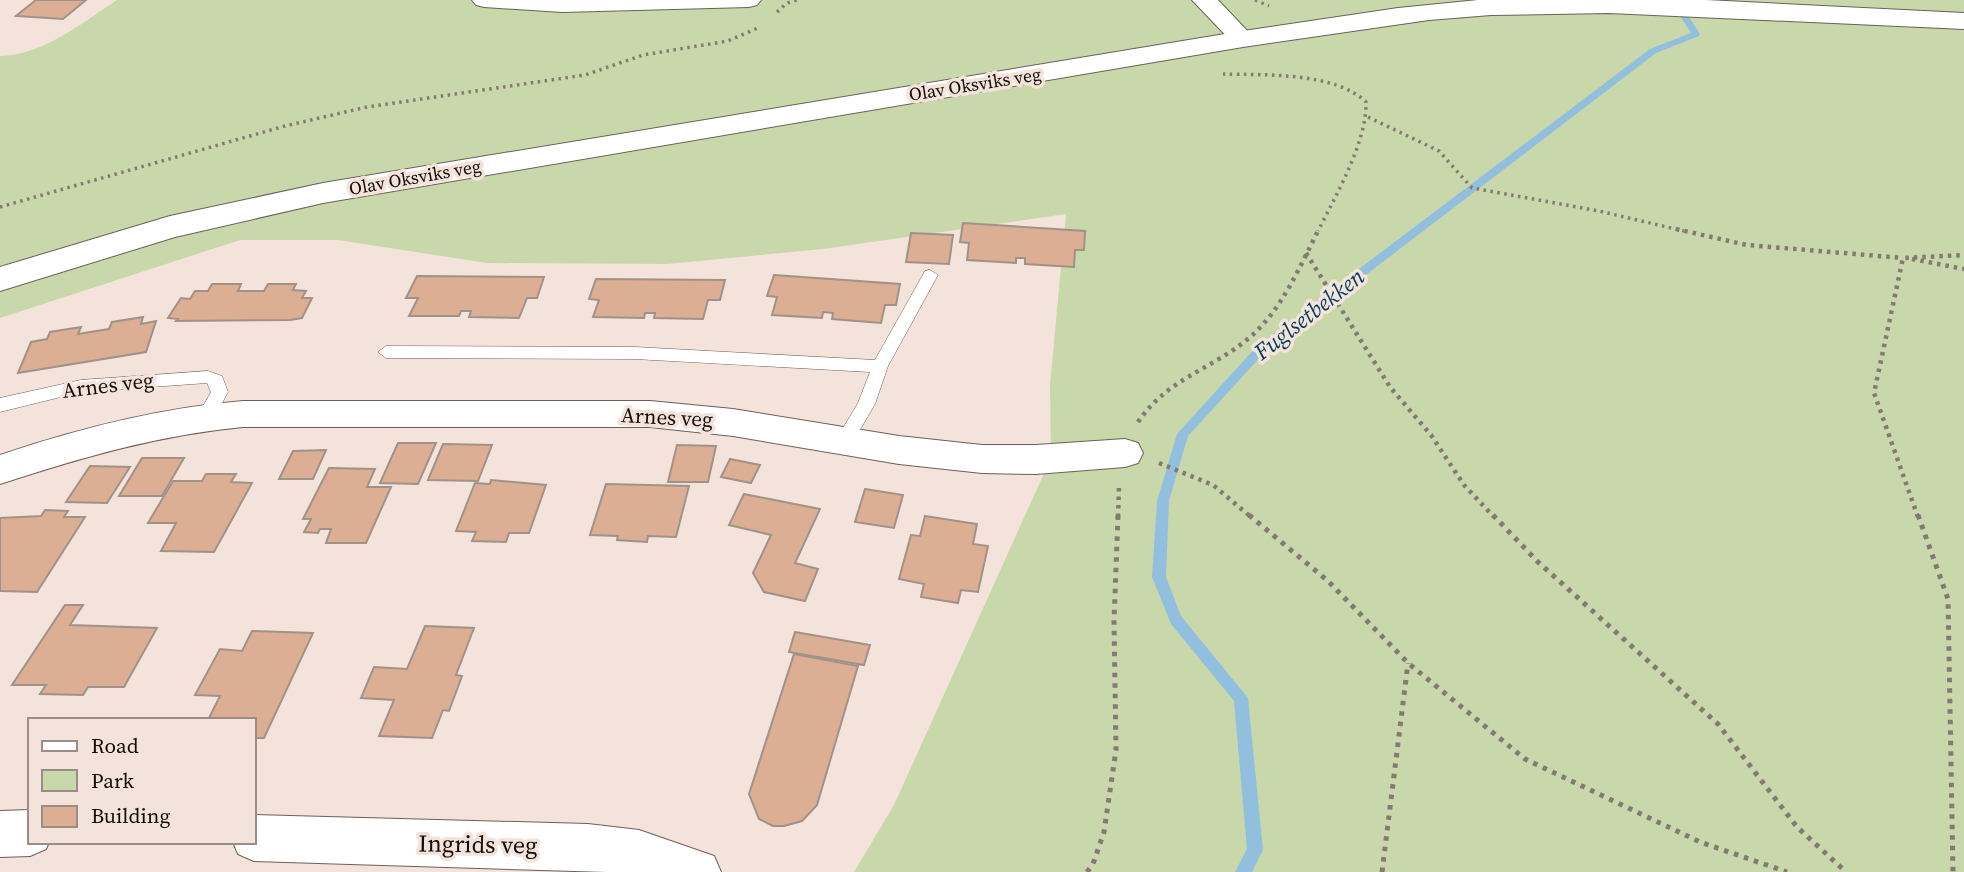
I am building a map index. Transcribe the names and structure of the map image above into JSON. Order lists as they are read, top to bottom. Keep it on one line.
{"streets":{"street":["Olav Oksviks veg","Arnes veg","Ingrids veg"]},"water":["Fuglsetbekken"],"legend":["Road","Park","Building"]}
